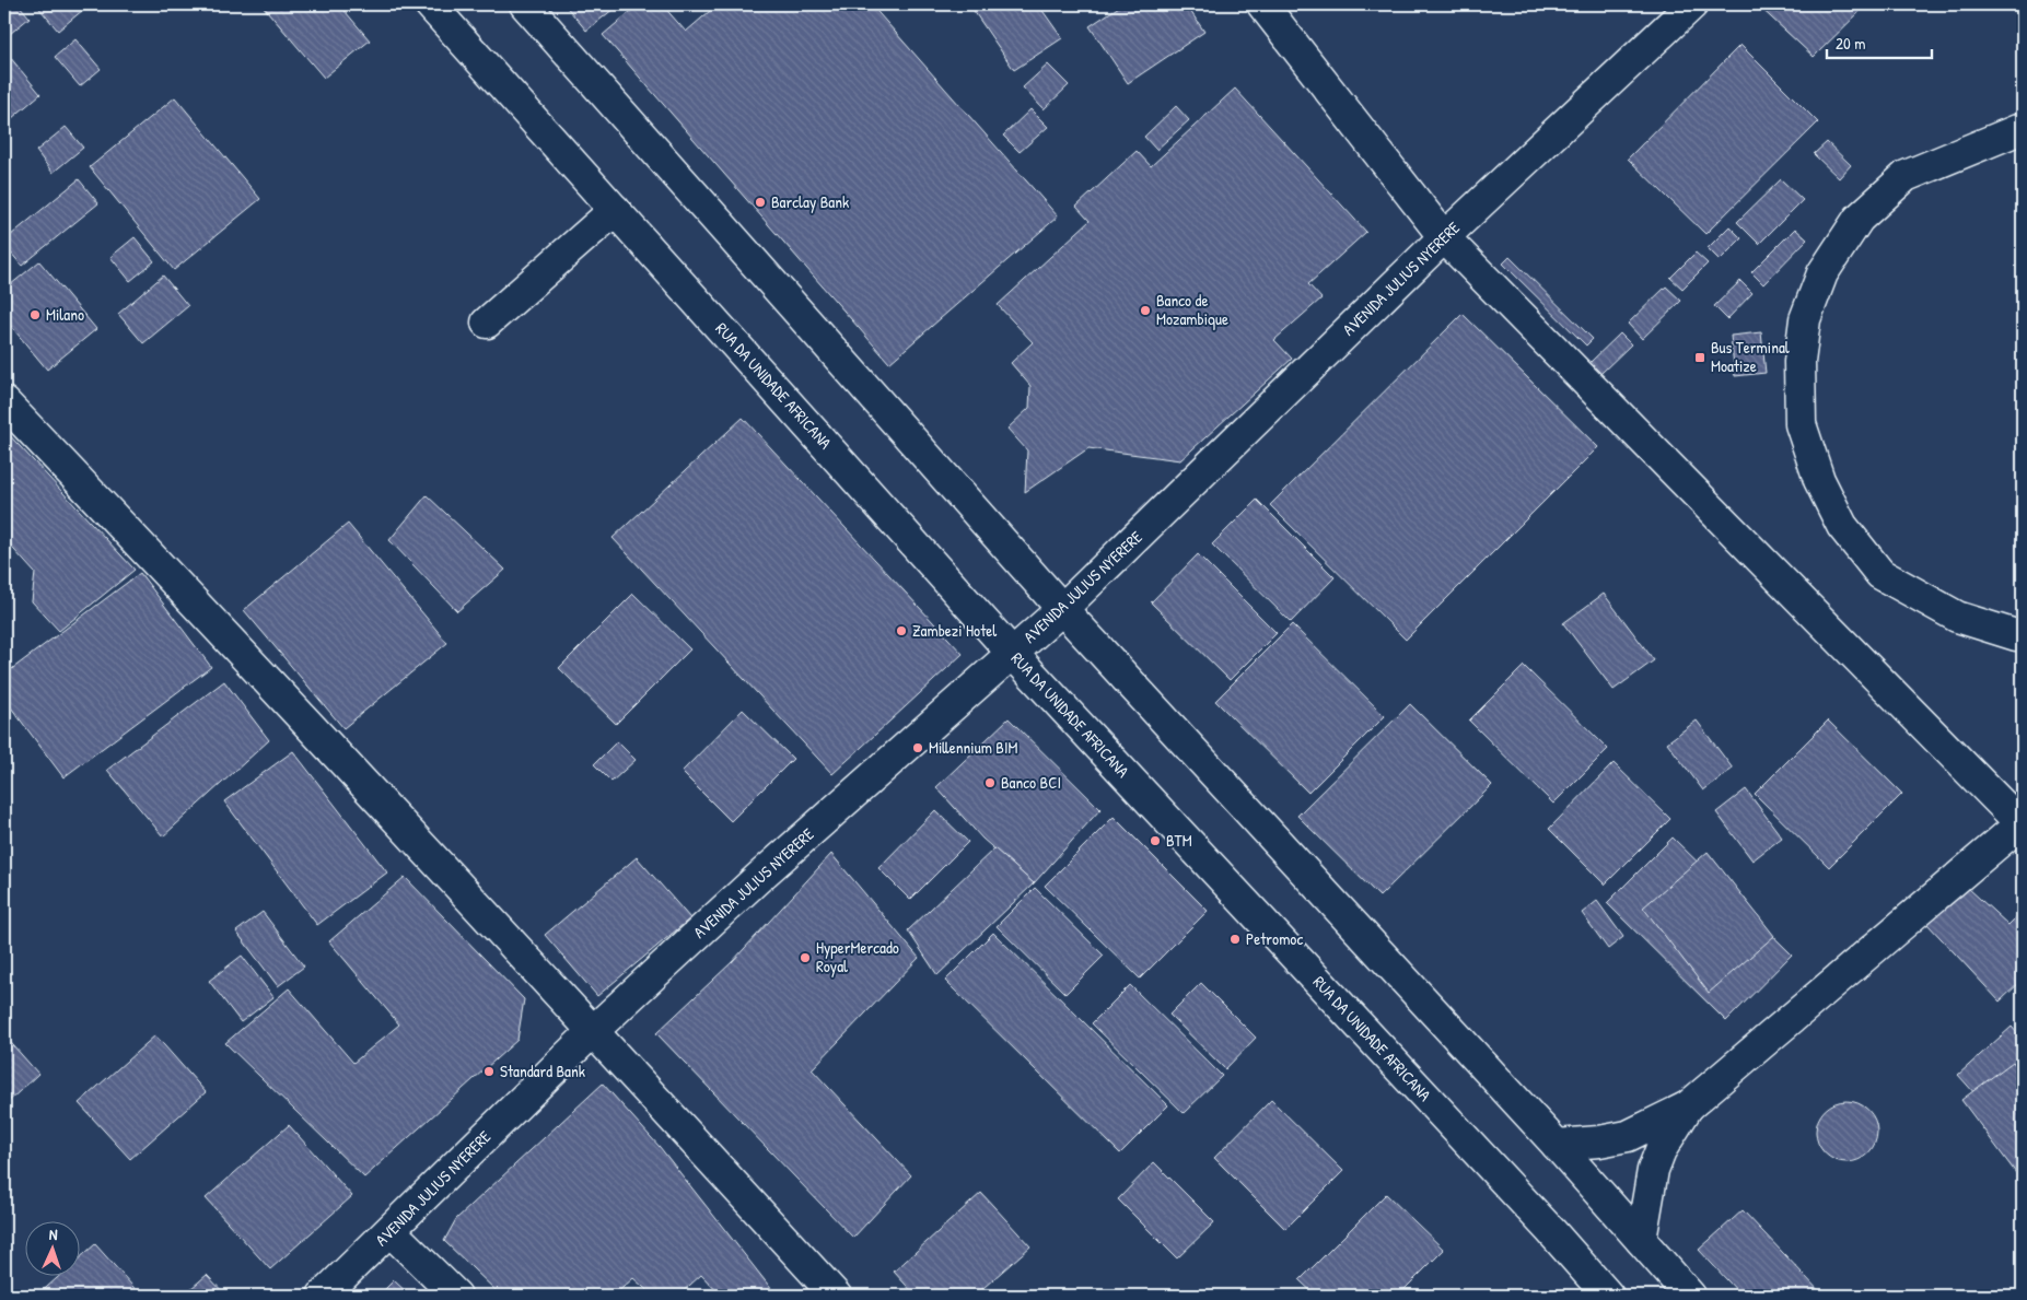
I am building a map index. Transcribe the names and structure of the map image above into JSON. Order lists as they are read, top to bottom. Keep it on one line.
{"streets":{"street":["AVENIDA JULIUS NYERERE","RUA DA UNIDADE AFRICANA"]},"crossings":[["AVENIDA JULIUS NYERERE","RUA DA UNIDADE AFRICANA"]],"places":{"other":["Barclay Bank","Banco de Mozambique","Milano","Zambezi Hotel","Millennium BIM","Banco BCI","BTM","Petromoc","HyperMercado Royal","Standard Bank"],"transit":["Bus Terminal Moatize"]},"scale_bar":"20 m","north":"top"}
